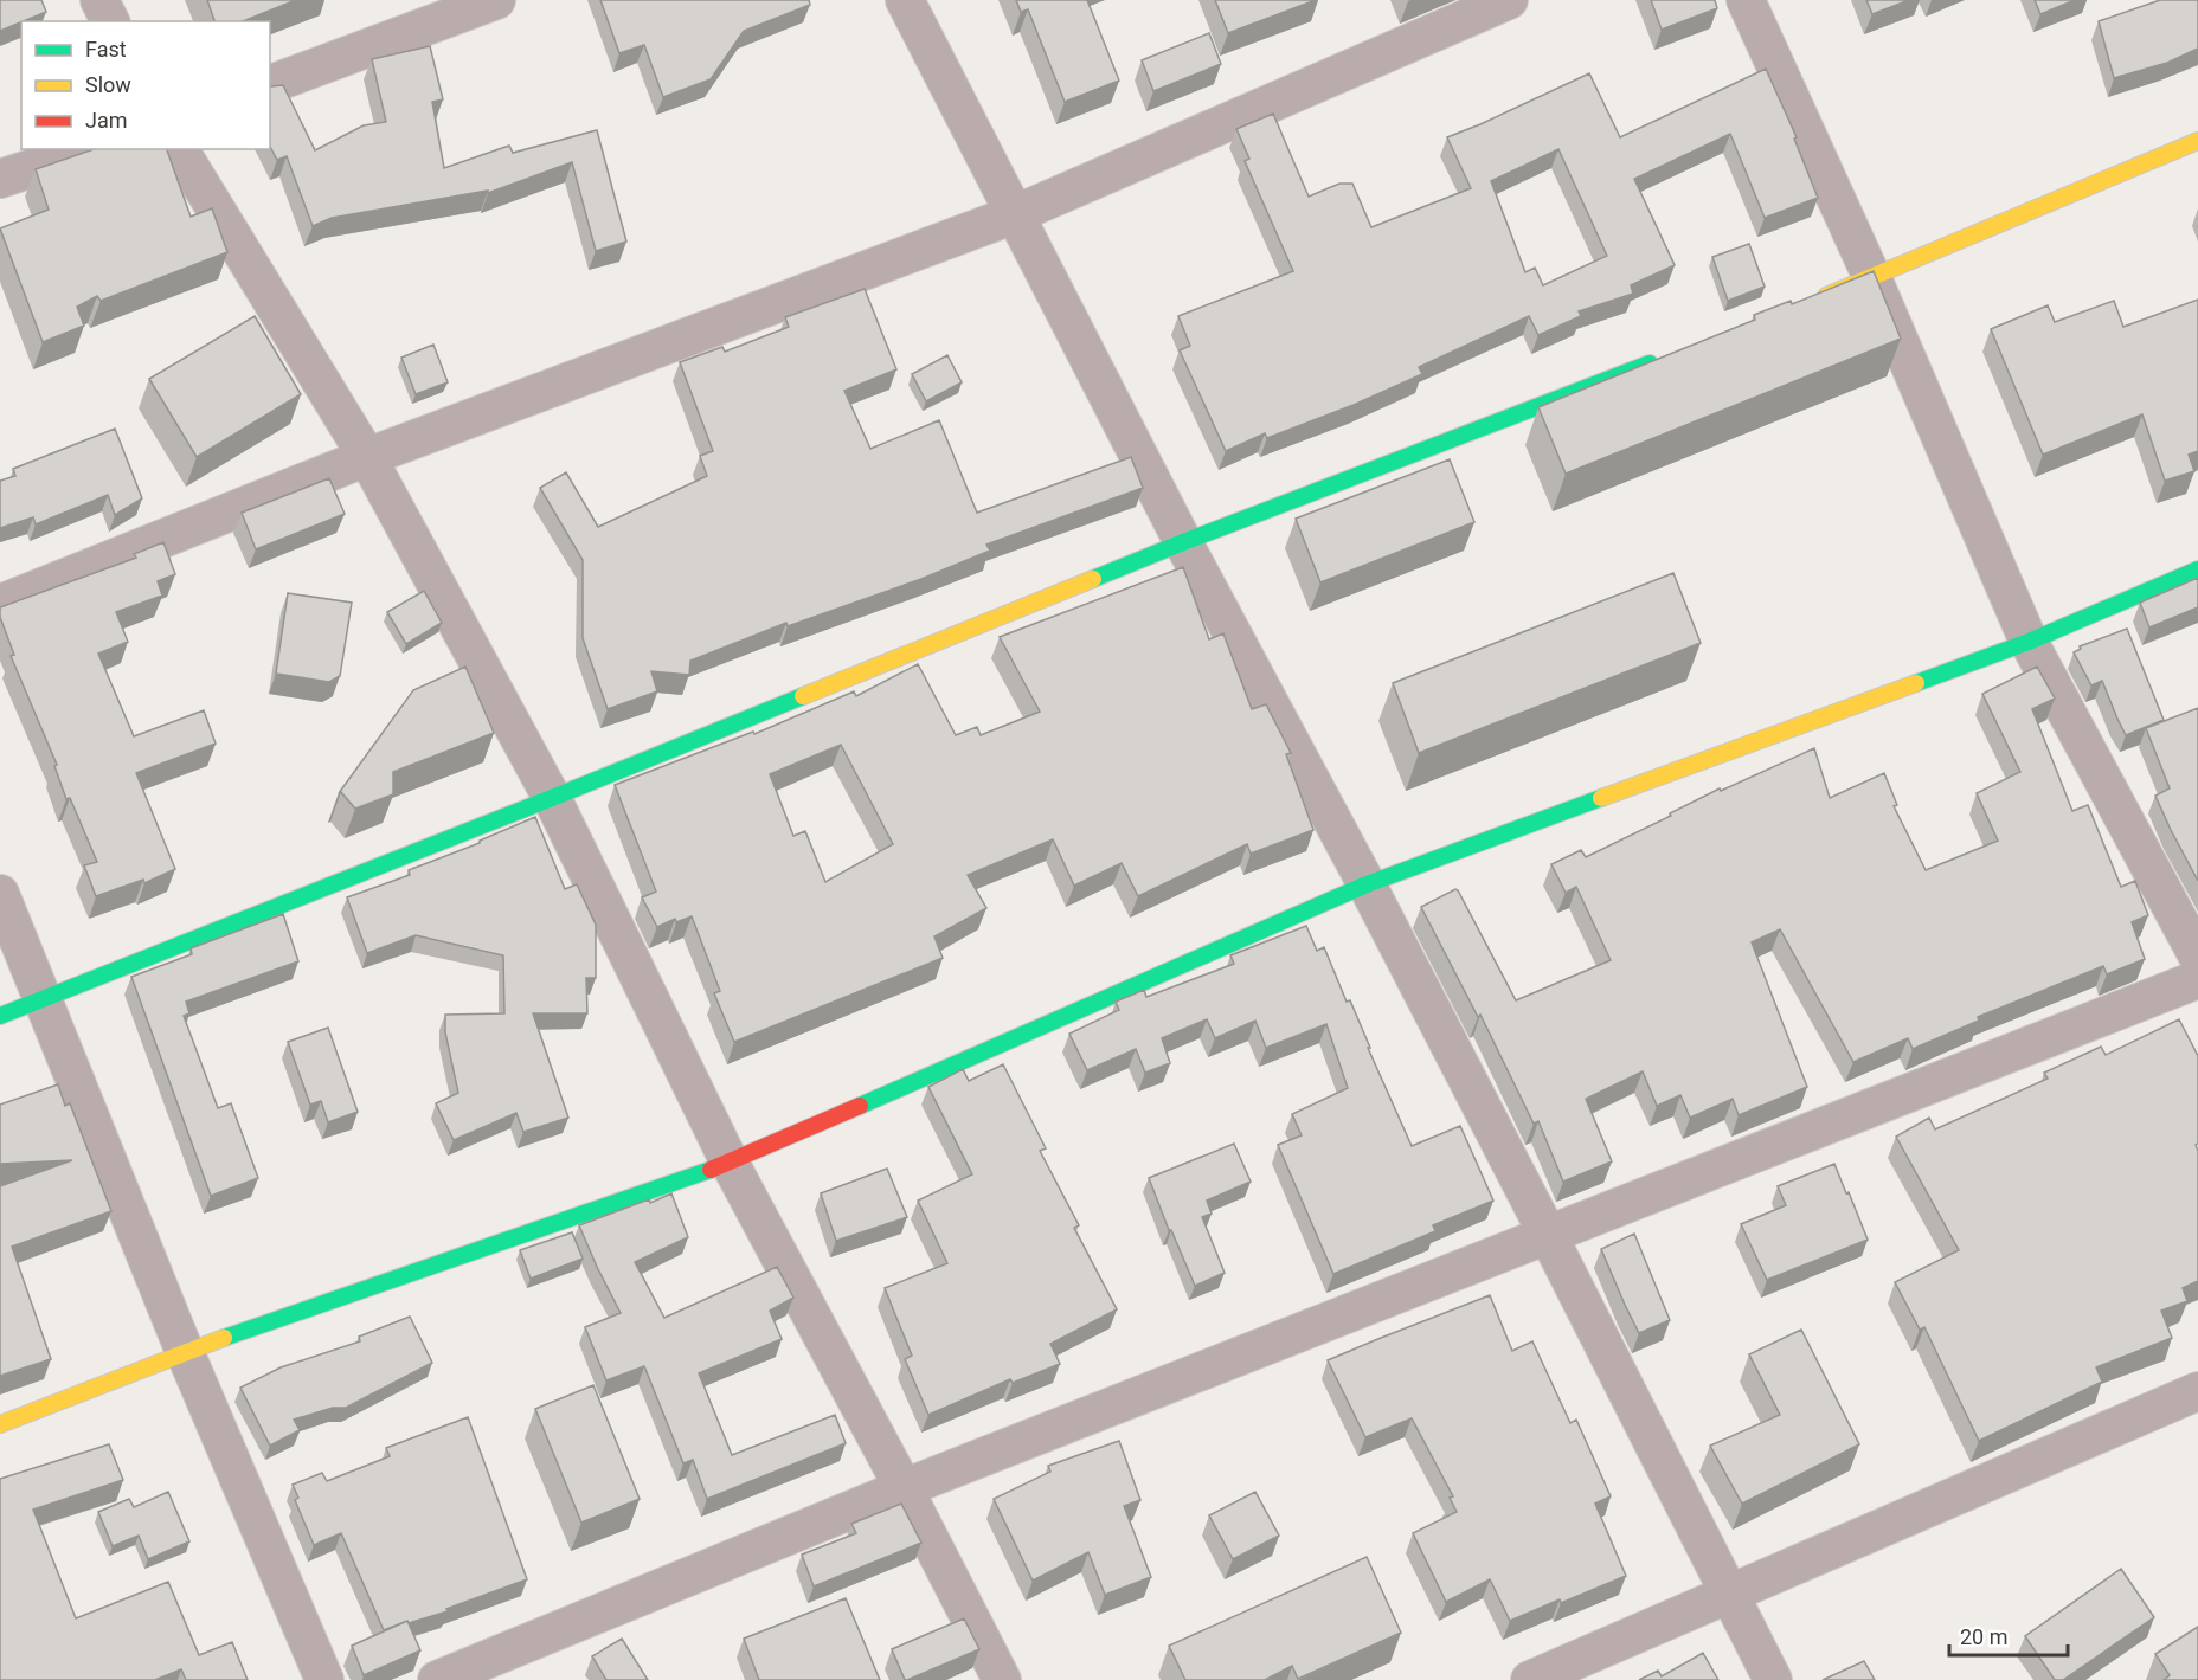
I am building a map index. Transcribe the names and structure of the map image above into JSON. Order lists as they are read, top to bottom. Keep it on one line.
{"legend":["Fast","Slow","Jam"],"scale_bar":"20 m"}
